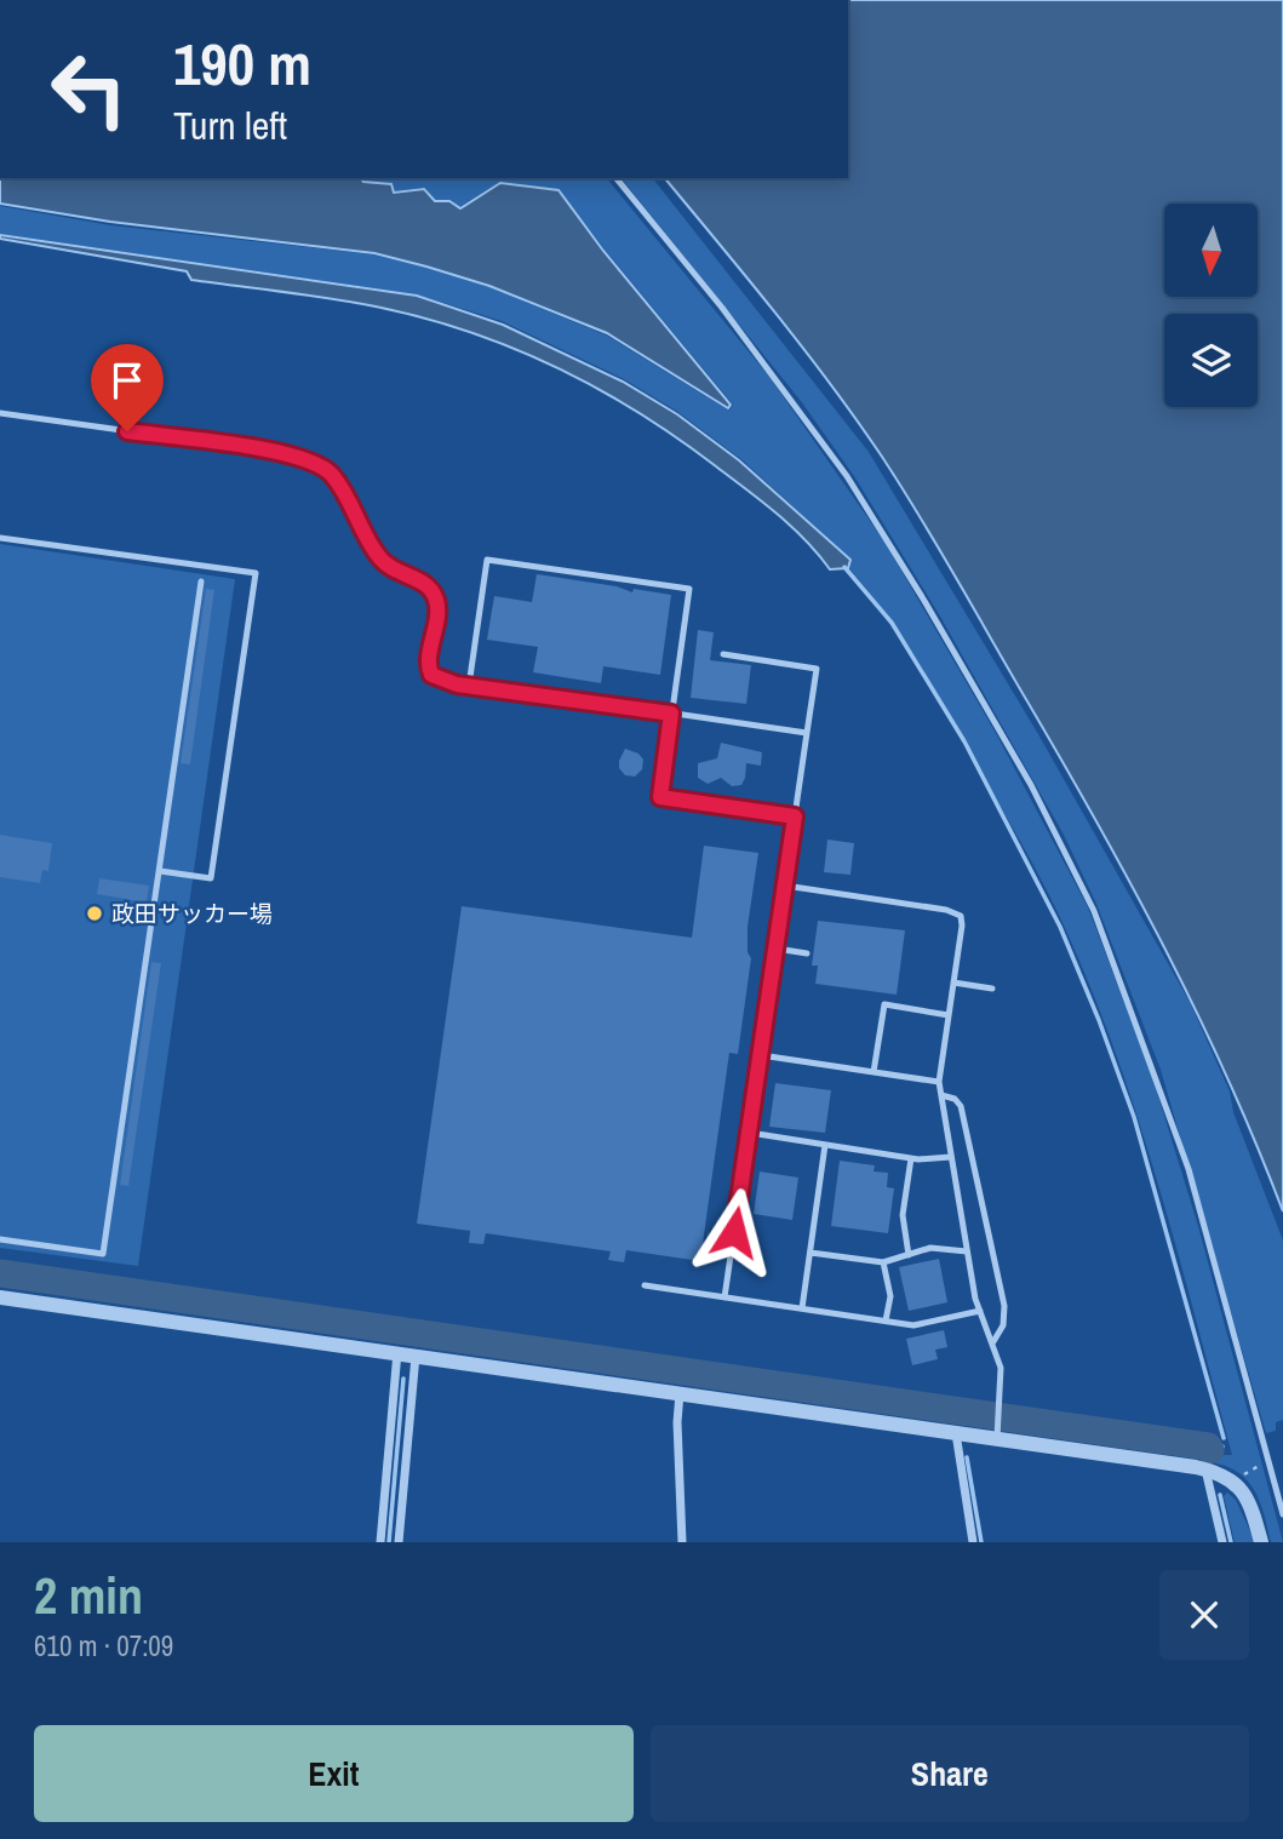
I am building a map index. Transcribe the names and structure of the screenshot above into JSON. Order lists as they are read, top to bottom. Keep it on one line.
{"places":["政田サッカー場"],"north":"bottom","page":{"turn":["190 m","Turn left"],"heading":["2 min","610 m · 07:09"],"buttons":["Exit","Share"]}}
